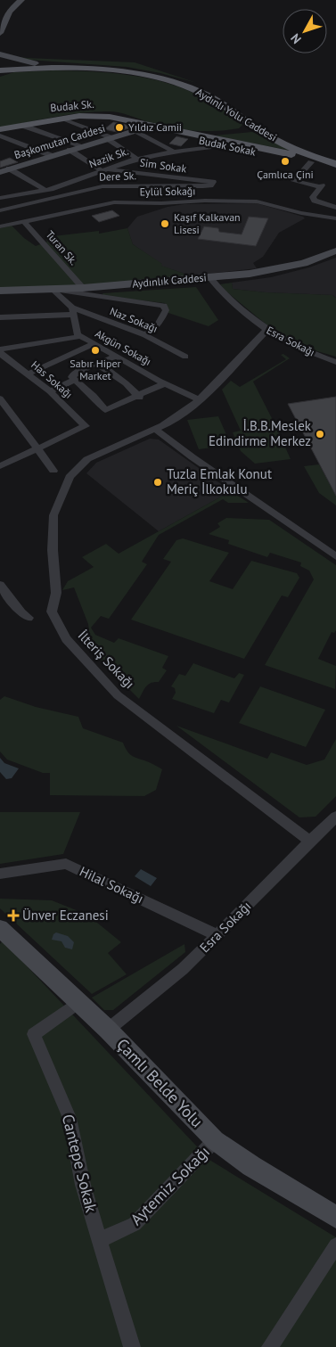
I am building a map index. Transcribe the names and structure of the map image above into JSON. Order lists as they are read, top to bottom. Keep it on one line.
{"streets":{"main road":["Budak Sk.","Aydınlı Yolu Caddesi","Budak Sokak"],"street":["Başkomutan Caddesi","Nazik Sk.","Sim Sokak","Dere Sk.","Eylül Sokağı","Turan Sk.","Aydınlık Caddesi","Naz Sokağı","Esra Sokağı","Akgün Sokağı","Has Sokağı","İlteriş Sokağı","Hilal Sokağı","Çamlı Belde Yolu","Cantepe Sokak","Aytemiz Sokağı"]},"crossings":[["Budak Sk.","Budak Sokak"],["Aydınlı Yolu Caddesi","Budak Sokak"],["Başkomutan Caddesi","Budak Sokak"],["Budak Sokak","Nazik Sk."],["Nazik Sk.","Sim Sokak"],["Sim Sokak","Dere Sk."],["Eylül Sokağı","Turan Sk."],["Turan Sk.","Aydınlık Caddesi"],["Aydınlık Caddesi","Esra Sokağı"],["Aydınlık Caddesi","Akgün Sokağı"],["Naz Sokağı","Akgün Sokağı"],["Esra Sokağı","İlteriş Sokağı"],["Esra Sokağı","Hilal Sokağı"],["Esra Sokağı","Çamlı Belde Yolu"],["Akgün Sokağı","İlteriş Sokağı"],["Çamlı Belde Yolu","Cantepe Sokak"],["Çamlı Belde Yolu","Aytemiz Sokağı"],["Cantepe Sokak","Aytemiz Sokağı"]],"places":{"other":["Yıldız Camii","Çamlıca Çini","Kaşıf Kalkavan Lisesi","Sabır Hiper Market","İ.B.B.Meslek Edindirme Merkez","Tuzla Emlak Konut Meriç İlkokulu"],"health":["Ünver Eczanesi"]},"north":"bottom left"}
